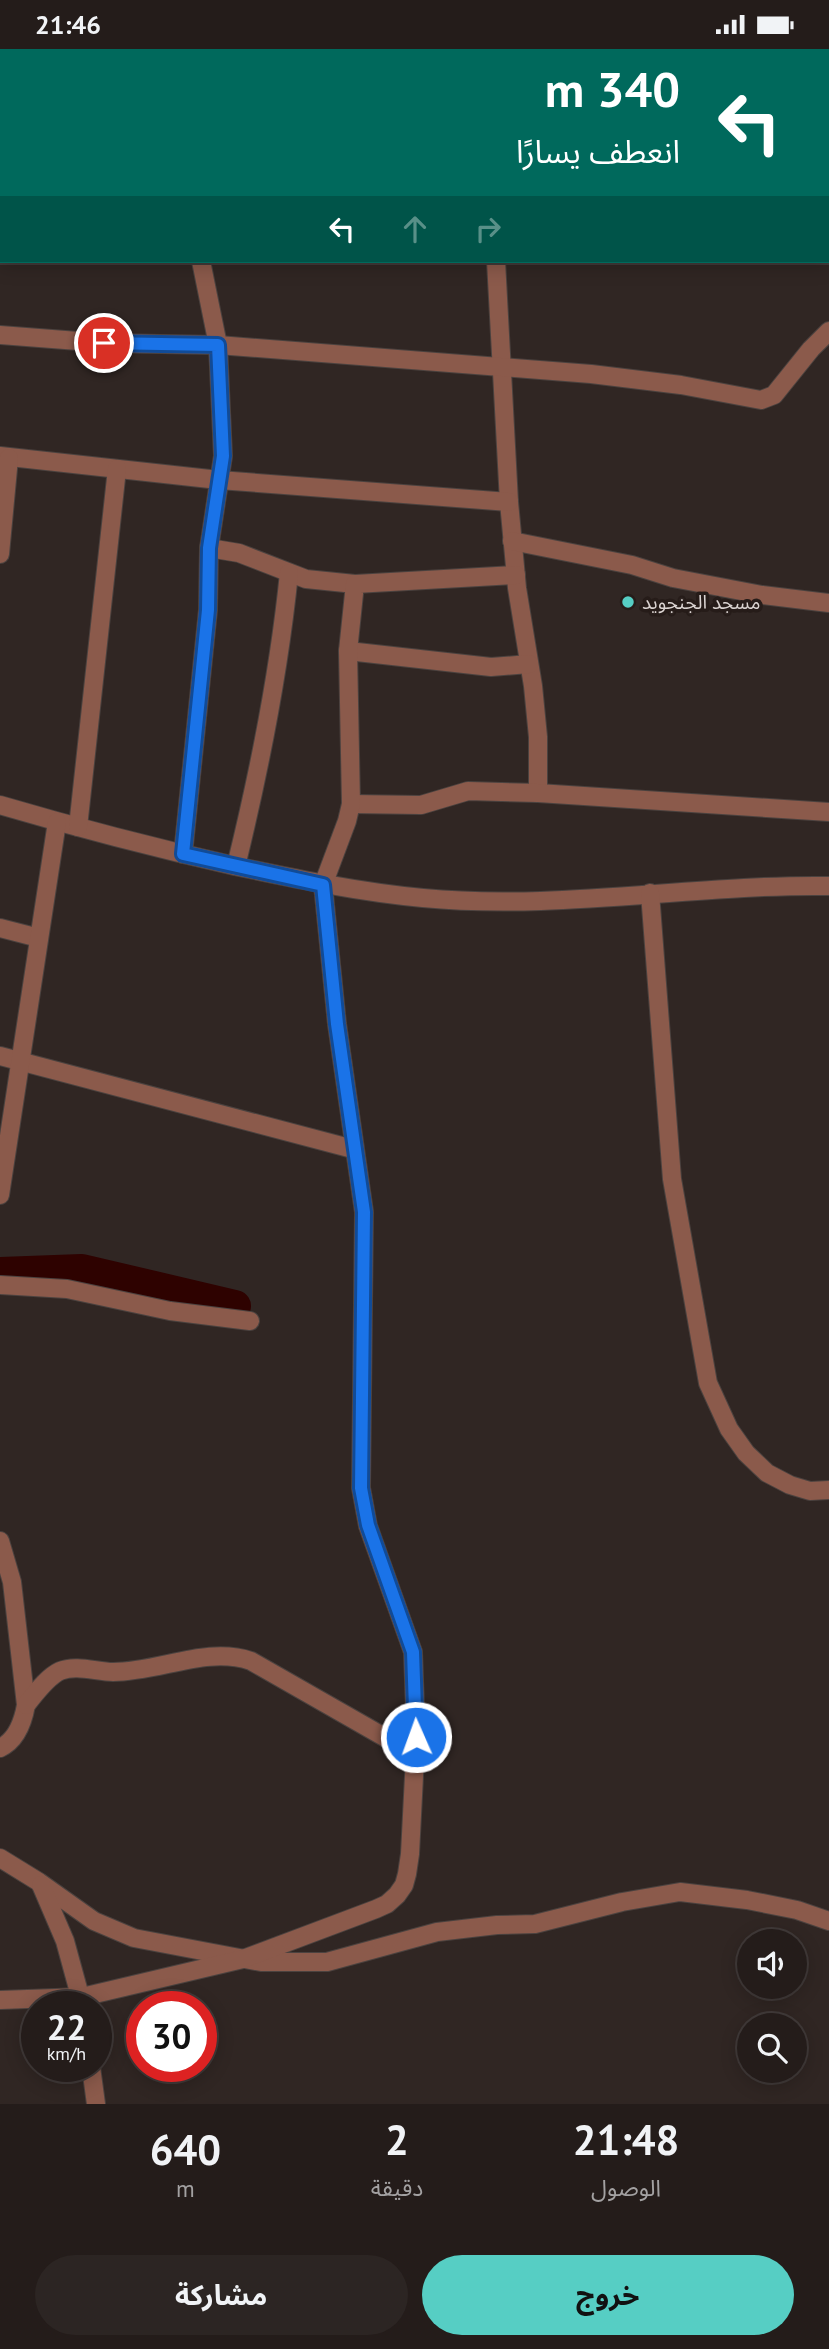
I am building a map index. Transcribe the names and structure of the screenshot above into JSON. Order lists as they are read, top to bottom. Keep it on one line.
{"places":["مسجد الجنجويد"],"page":{"status":"21:46","turn":["340 m","انعطف يسارًا"],"speed":"22 km/h","limit":"30","eta":["21:48","الوصول","2","دقيقة","640","m"],"buttons":["خروج","مشاركة"]}}
